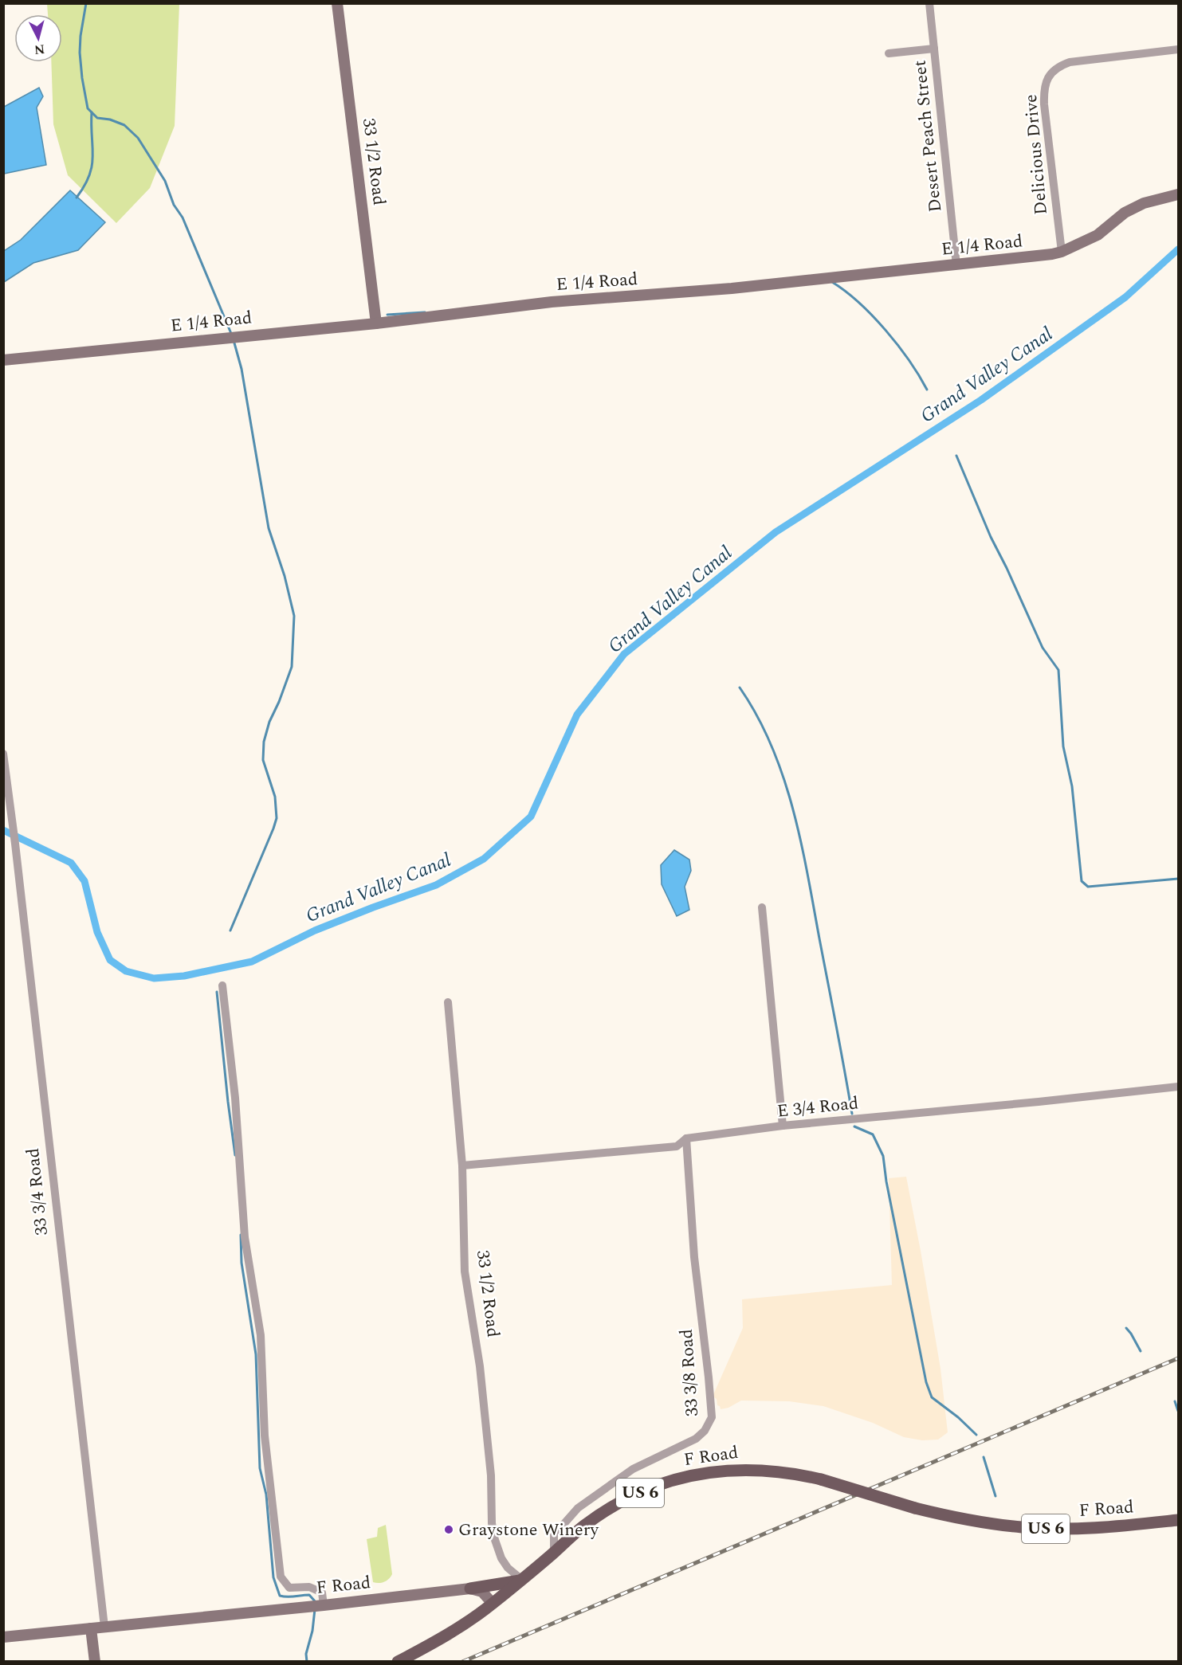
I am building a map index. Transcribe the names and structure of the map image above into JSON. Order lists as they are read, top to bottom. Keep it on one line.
{"streets":{"main road":["F Road","US 6"],"street":["Desert Peach Street","Delicious Drive","33 1/2 Road","E 1/4 Road","E 3/4 Road","33 3/4 Road","33 3/8 Road"]},"crossings":[["Desert Peach Street","E 1/4 Road"],["Delicious Drive","E 1/4 Road"],["33 1/2 Road","E 1/4 Road"],["33 1/2 Road","E 3/4 Road"],["33 1/2 Road","F Road"],["E 3/4 Road","33 3/8 Road"],["33 3/4 Road","F Road"],["33 3/8 Road","F Road"],["F Road","US 6"]],"water":["Grand Valley Canal"],"places":["Graystone Winery"],"north":"bottom"}
